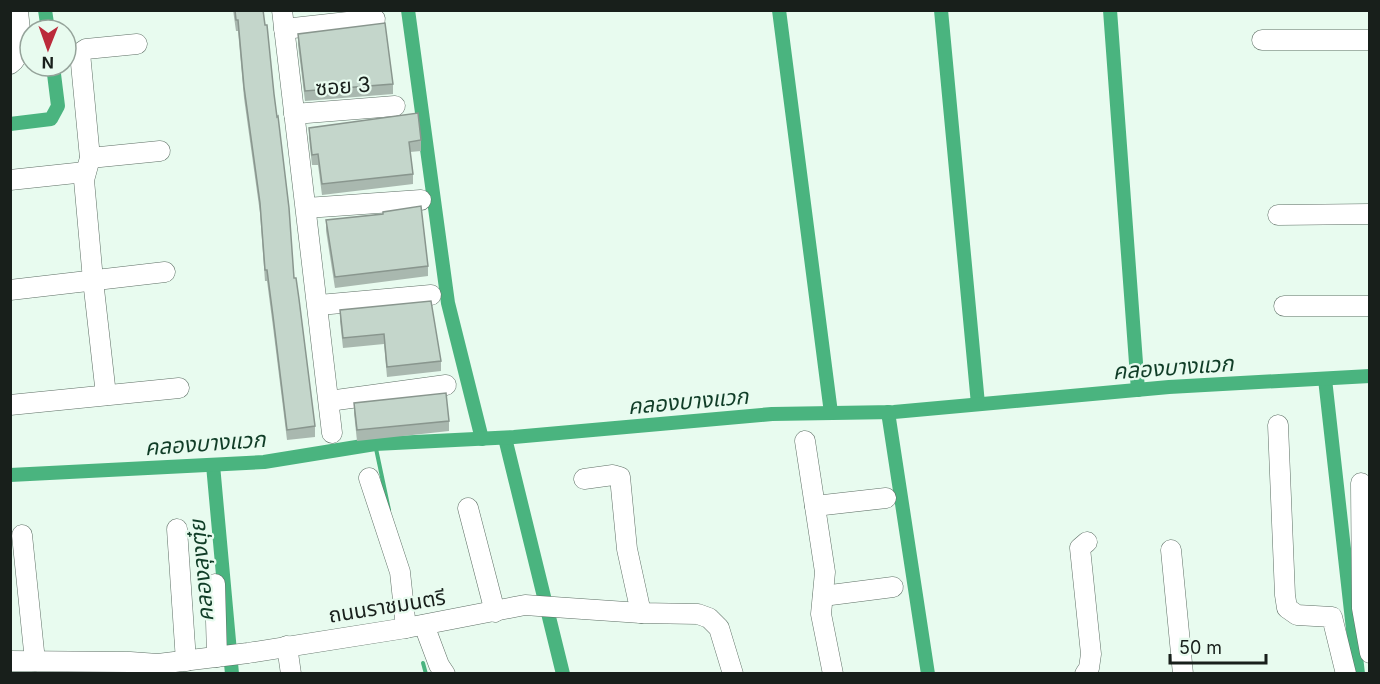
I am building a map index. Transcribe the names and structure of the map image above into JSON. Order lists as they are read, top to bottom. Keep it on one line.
{"streets":{"street":["ซอย 3","ถนนราชมนตรี"]},"water":["คลองบางแวก","คลองลุงตุ๋ย"],"scale_bar":"50 m","north":"bottom"}
